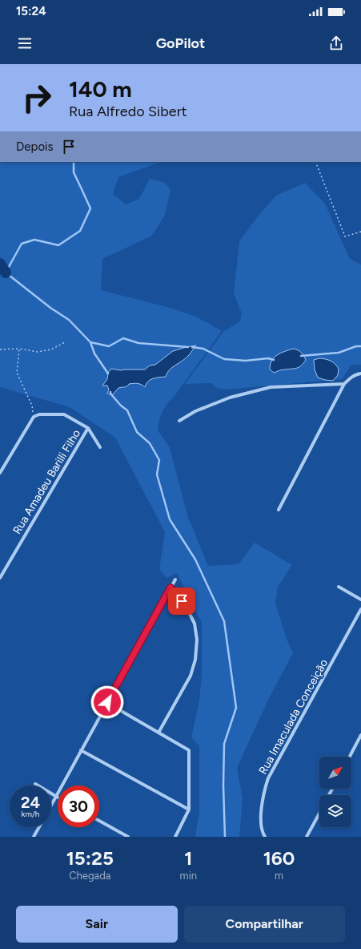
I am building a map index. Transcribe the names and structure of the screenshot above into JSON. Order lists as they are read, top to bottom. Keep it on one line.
{"streets":{"street":["Rua Amadeu Barilli Filho","Rua Imaculada Conceição"]},"north":"top right","page":{"status":"15:24","header":"GoPilot","turn":["140 m","Rua Alfredo Sibert"],"then":"Depois","speed":"24 km/h","limit":"30","eta":["15:25","Chegada","1","min","160","m"],"buttons":["Sair","Compartilhar"]}}
